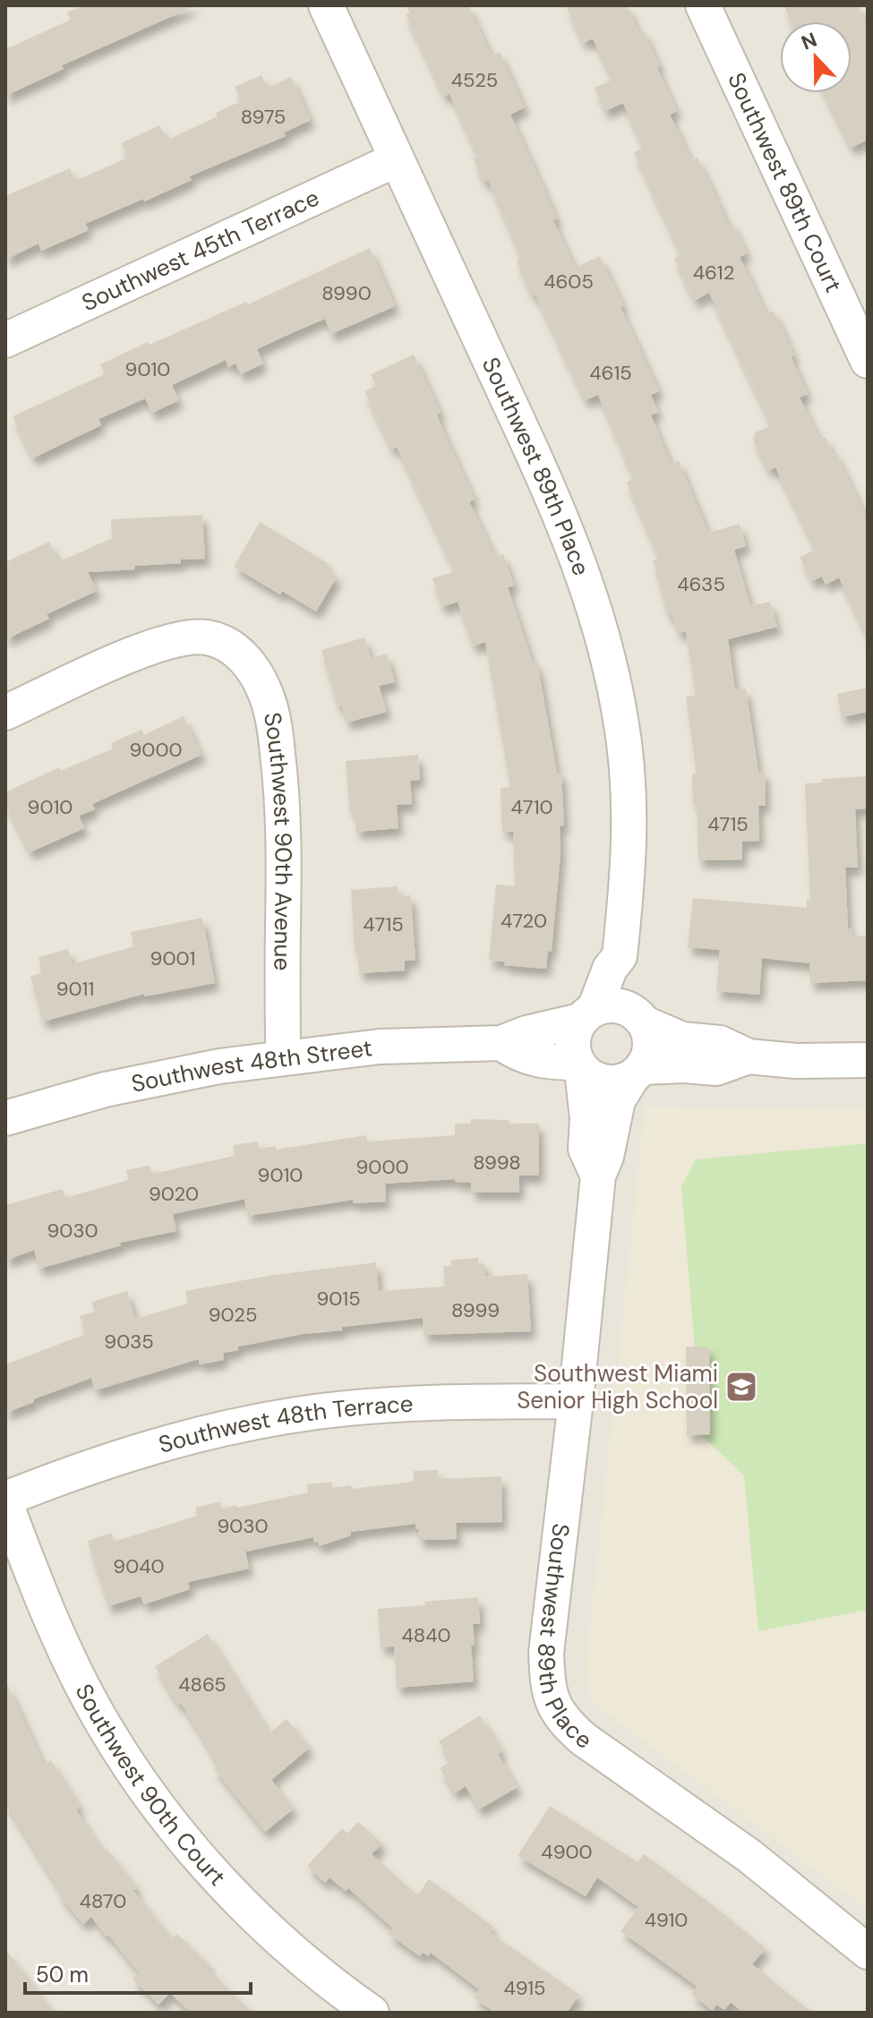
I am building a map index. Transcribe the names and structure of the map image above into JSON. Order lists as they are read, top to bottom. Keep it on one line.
{"streets":{"street":["Southwest 89th Court","Southwest 45th Terrace","Southwest 89th Place","Southwest 90th Avenue","Southwest 48th Street","Southwest 48th Terrace","Southwest 90th Court"]},"crossings":[["Southwest 45th Terrace","Southwest 89th Place"],["Southwest 89th Place","Southwest 48th Street"],["Southwest 89th Place","Southwest 48th Terrace"],["Southwest 90th Avenue","Southwest 48th Street"],["Southwest 48th Terrace","Southwest 90th Court"]],"places":{"school or university":["Southwest Miami Senior High School"]},"house_numbers":["4525","8975","4612","4605","8990","9010","4615","4635","9000","9010","4710","4715","4720","4715","9001","9011","8998","9000","9010","9020","9030","9015","8999","9025","9035","9030","9040","4840","4865","4900","4870","4910","4915"],"scale_bar":"50 m","north":"top"}
